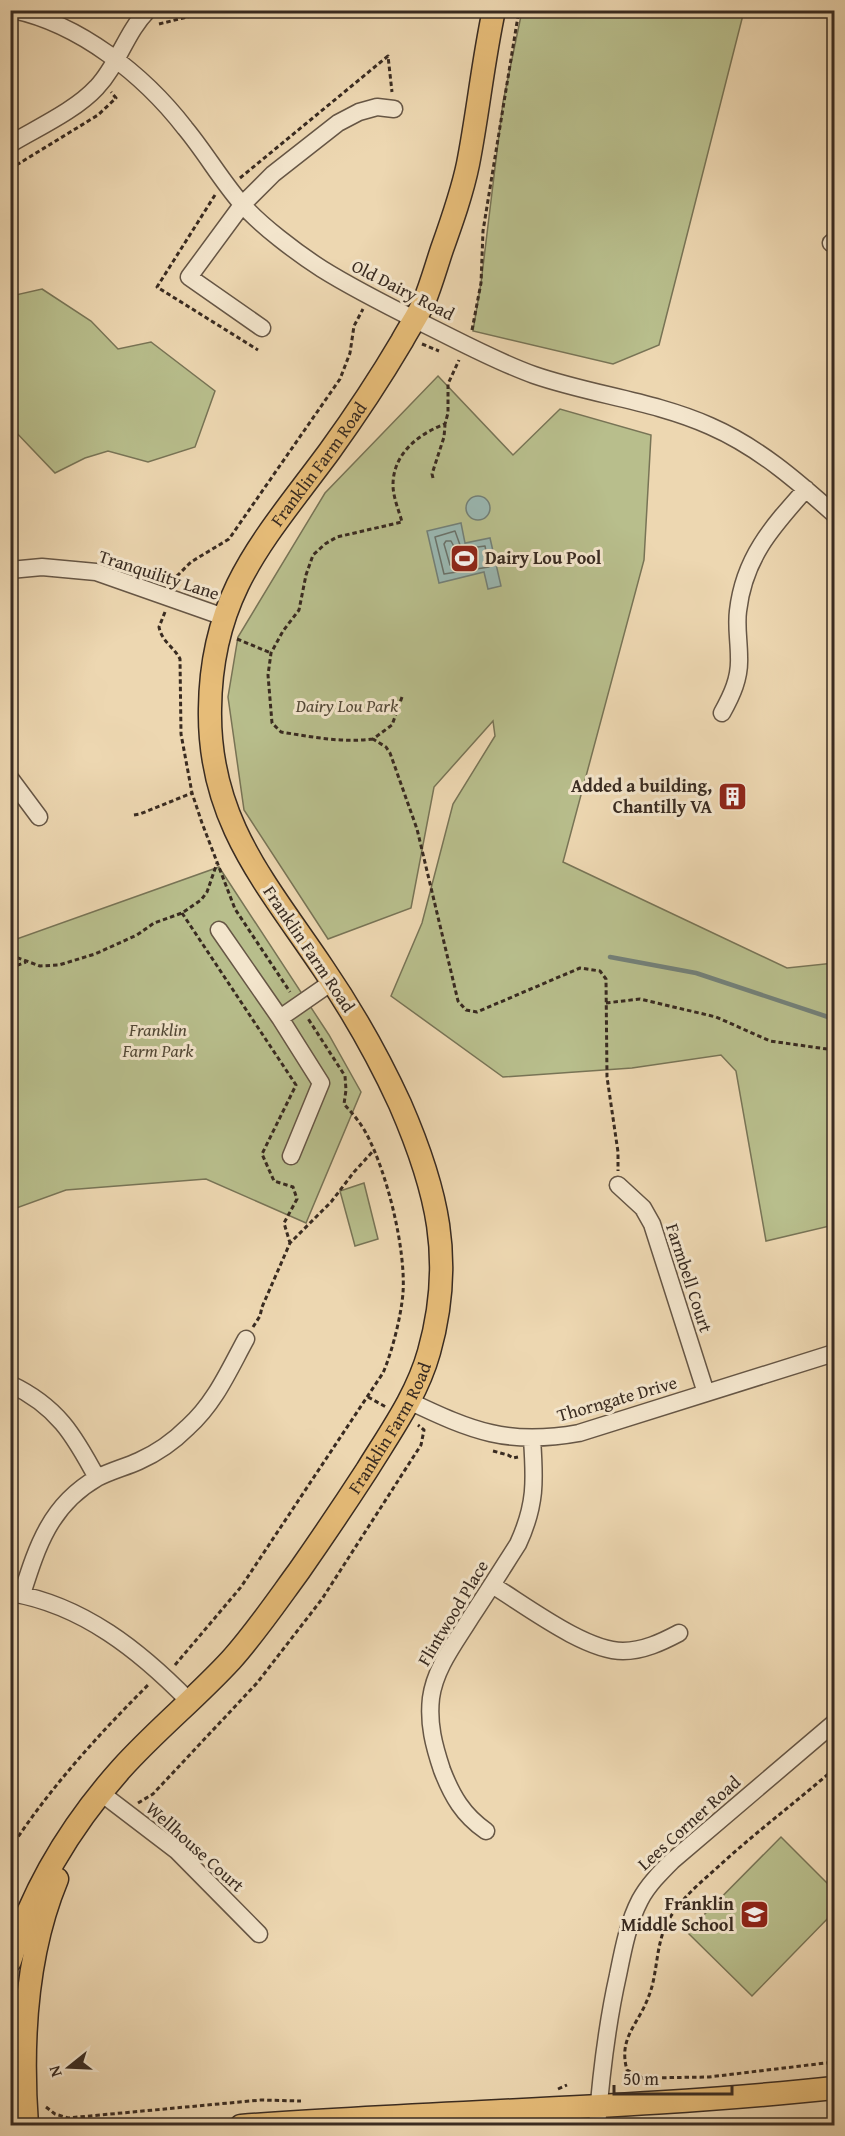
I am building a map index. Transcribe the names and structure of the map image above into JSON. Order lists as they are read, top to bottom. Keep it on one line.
{"streets":{"main road":["Franklin Farm Road"],"street":["Old Dairy Road","Tranquility Lane","Farmbell Court","Thorngate Drive","Flintwood Place","Lees Corner Road","Wellhouse Court"]},"crossings":[["Old Dairy Road","Franklin Farm Road"],["Franklin Farm Road","Tranquility Lane"],["Franklin Farm Road","Thorngate Drive"],["Franklin Farm Road","Wellhouse Court"],["Farmbell Court","Thorngate Drive"],["Thorngate Drive","Flintwood Place"]],"parks":["Dairy Lou Park","Franklin Farm Park"],"places":{"sports":["Dairy Lou Pool"],"building":["Added a building, Chantilly VA"],"school or university":["Franklin Middle School"]},"scale_bar":"50 m","north":"left"}
